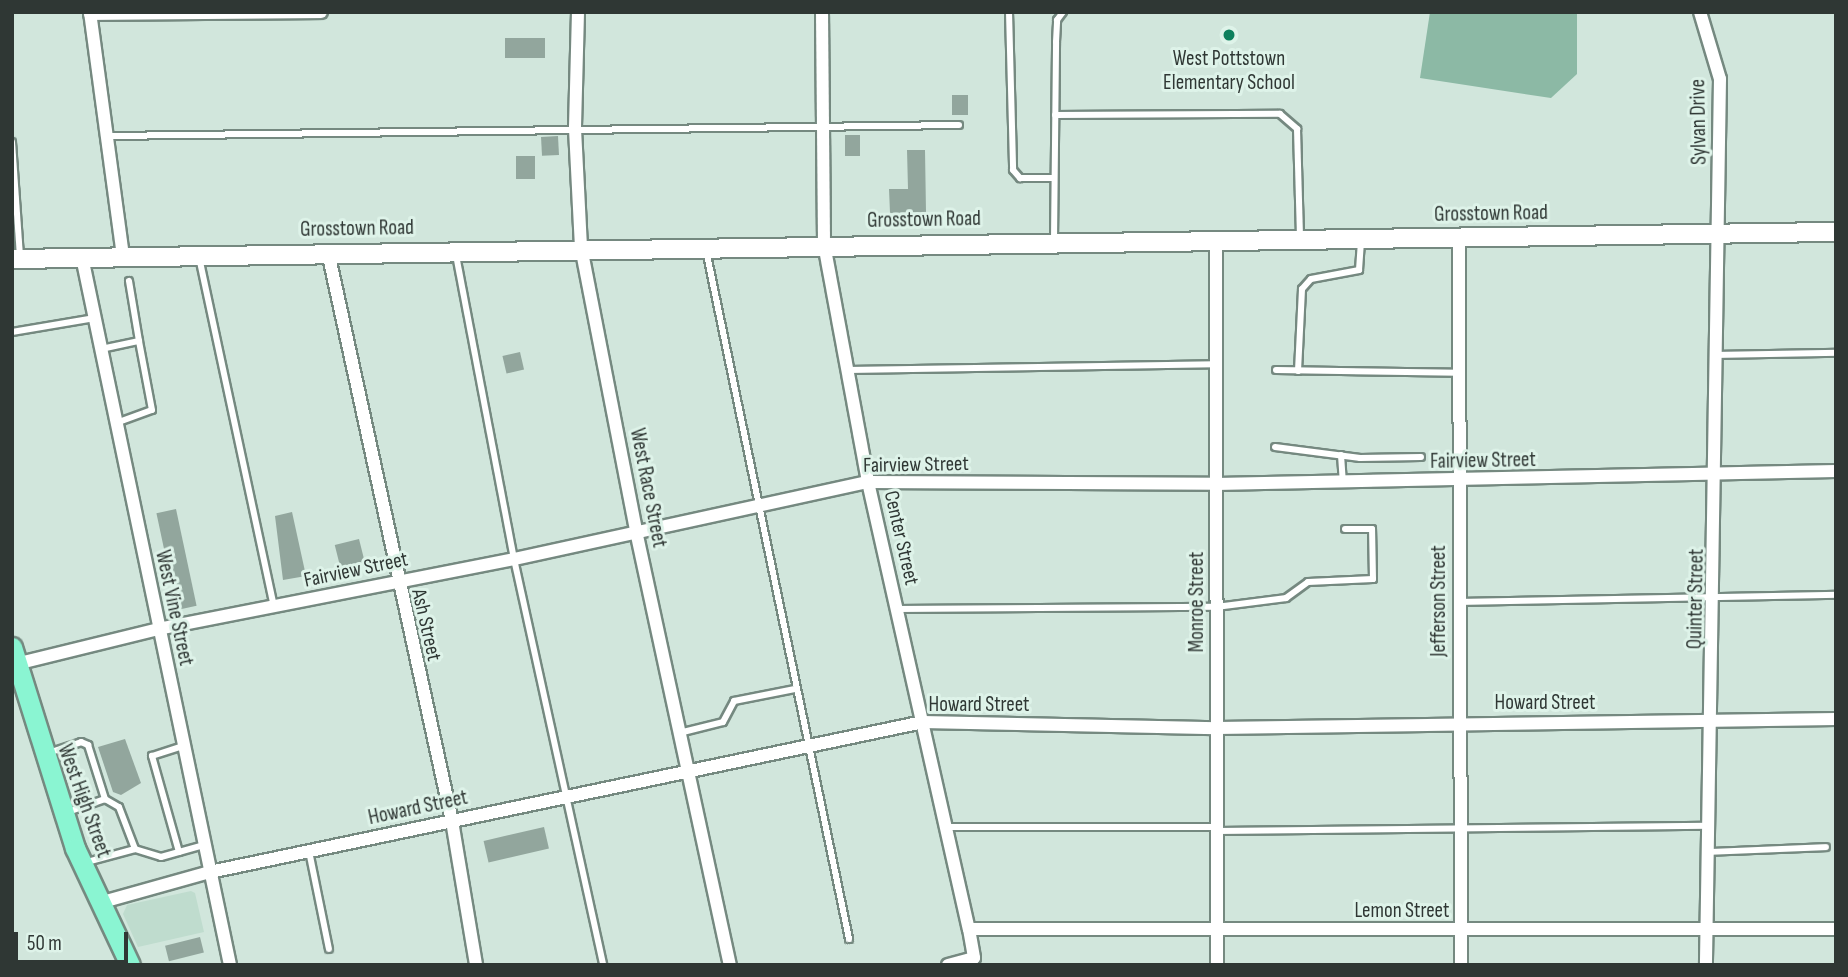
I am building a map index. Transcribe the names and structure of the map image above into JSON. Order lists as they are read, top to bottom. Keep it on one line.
{"streets":{"main road":["West High Street"],"street":["Sylvan Drive","Grosstown Road","Fairview Street","West Race Street","Center Street","Quinter Street","Jefferson Street","Monroe Street","West Vine Street","Ash Street","Howard Street","Lemon Street"]},"crossings":[["Sylvan Drive","Grosstown Road"],["Sylvan Drive","Quinter Street"],["Grosstown Road","West Race Street"],["Grosstown Road","Center Street"],["Grosstown Road","Quinter Street"],["Grosstown Road","Jefferson Street"],["Grosstown Road","Monroe Street"],["Grosstown Road","West Vine Street"],["Grosstown Road","Ash Street"],["Fairview Street","West Race Street"],["Fairview Street","Center Street"],["Fairview Street","Quinter Street"],["Fairview Street","Jefferson Street"],["Fairview Street","Monroe Street"],["Fairview Street","West Vine Street"],["Fairview Street","Ash Street"],["Fairview Street","West High Street"],["West Race Street","Howard Street"],["Center Street","Howard Street"],["Center Street","Lemon Street"],["Quinter Street","Howard Street"],["Quinter Street","Lemon Street"],["Jefferson Street","Howard Street"],["Jefferson Street","Lemon Street"],["Monroe Street","Howard Street"],["Monroe Street","Lemon Street"],["West Vine Street","Howard Street"],["Ash Street","Howard Street"],["Howard Street","West High Street"]],"places":["West Pottstown Elementary School"],"scale_bar":"50 m"}
